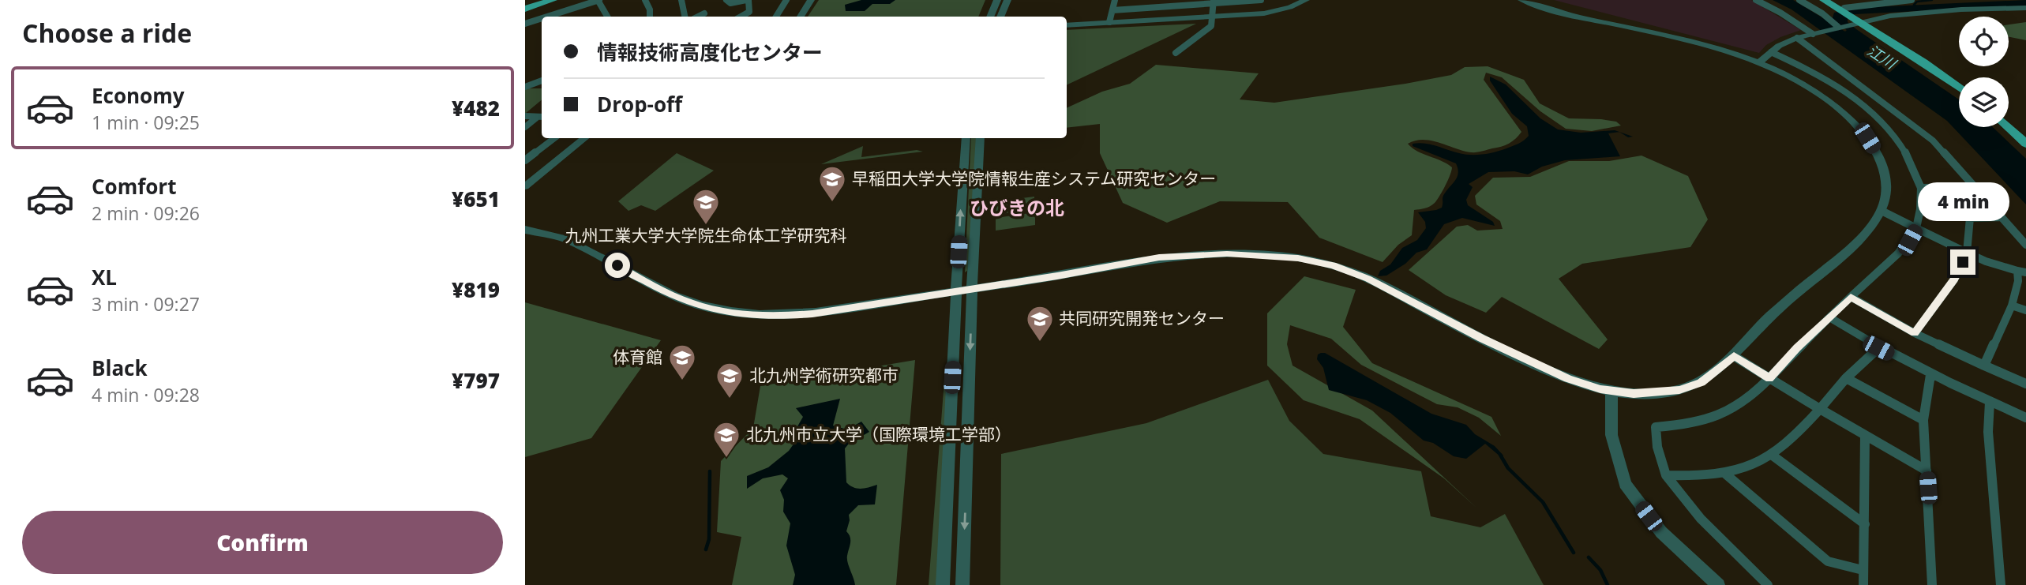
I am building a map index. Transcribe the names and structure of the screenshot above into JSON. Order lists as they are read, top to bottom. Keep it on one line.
{"districts":["ひびきの北"],"water":["江川"],"places":{"school or university":["早稲田大学大学院情報生産システム研究センター","九州工業大学大学院生命体工学研究科","共同研究開発センター","体育館","北九州学術研究都市","北九州市立大学（国際環境工学部）"]},"page":{"heading":"Choose a ride","banner":["情報技術高度化センター","Drop-off"],"list":[{"name":"Economy","note":"1 min · 09:25","value":"¥482"},{"name":"Comfort","note":"2 min · 09:26","value":"¥651"},{"name":"XL","note":"3 min · 09:27","value":"¥819"},{"name":"Black","note":"4 min · 09:28","value":"¥797"}],"bubble":"4 min","buttons":"Confirm"}}
